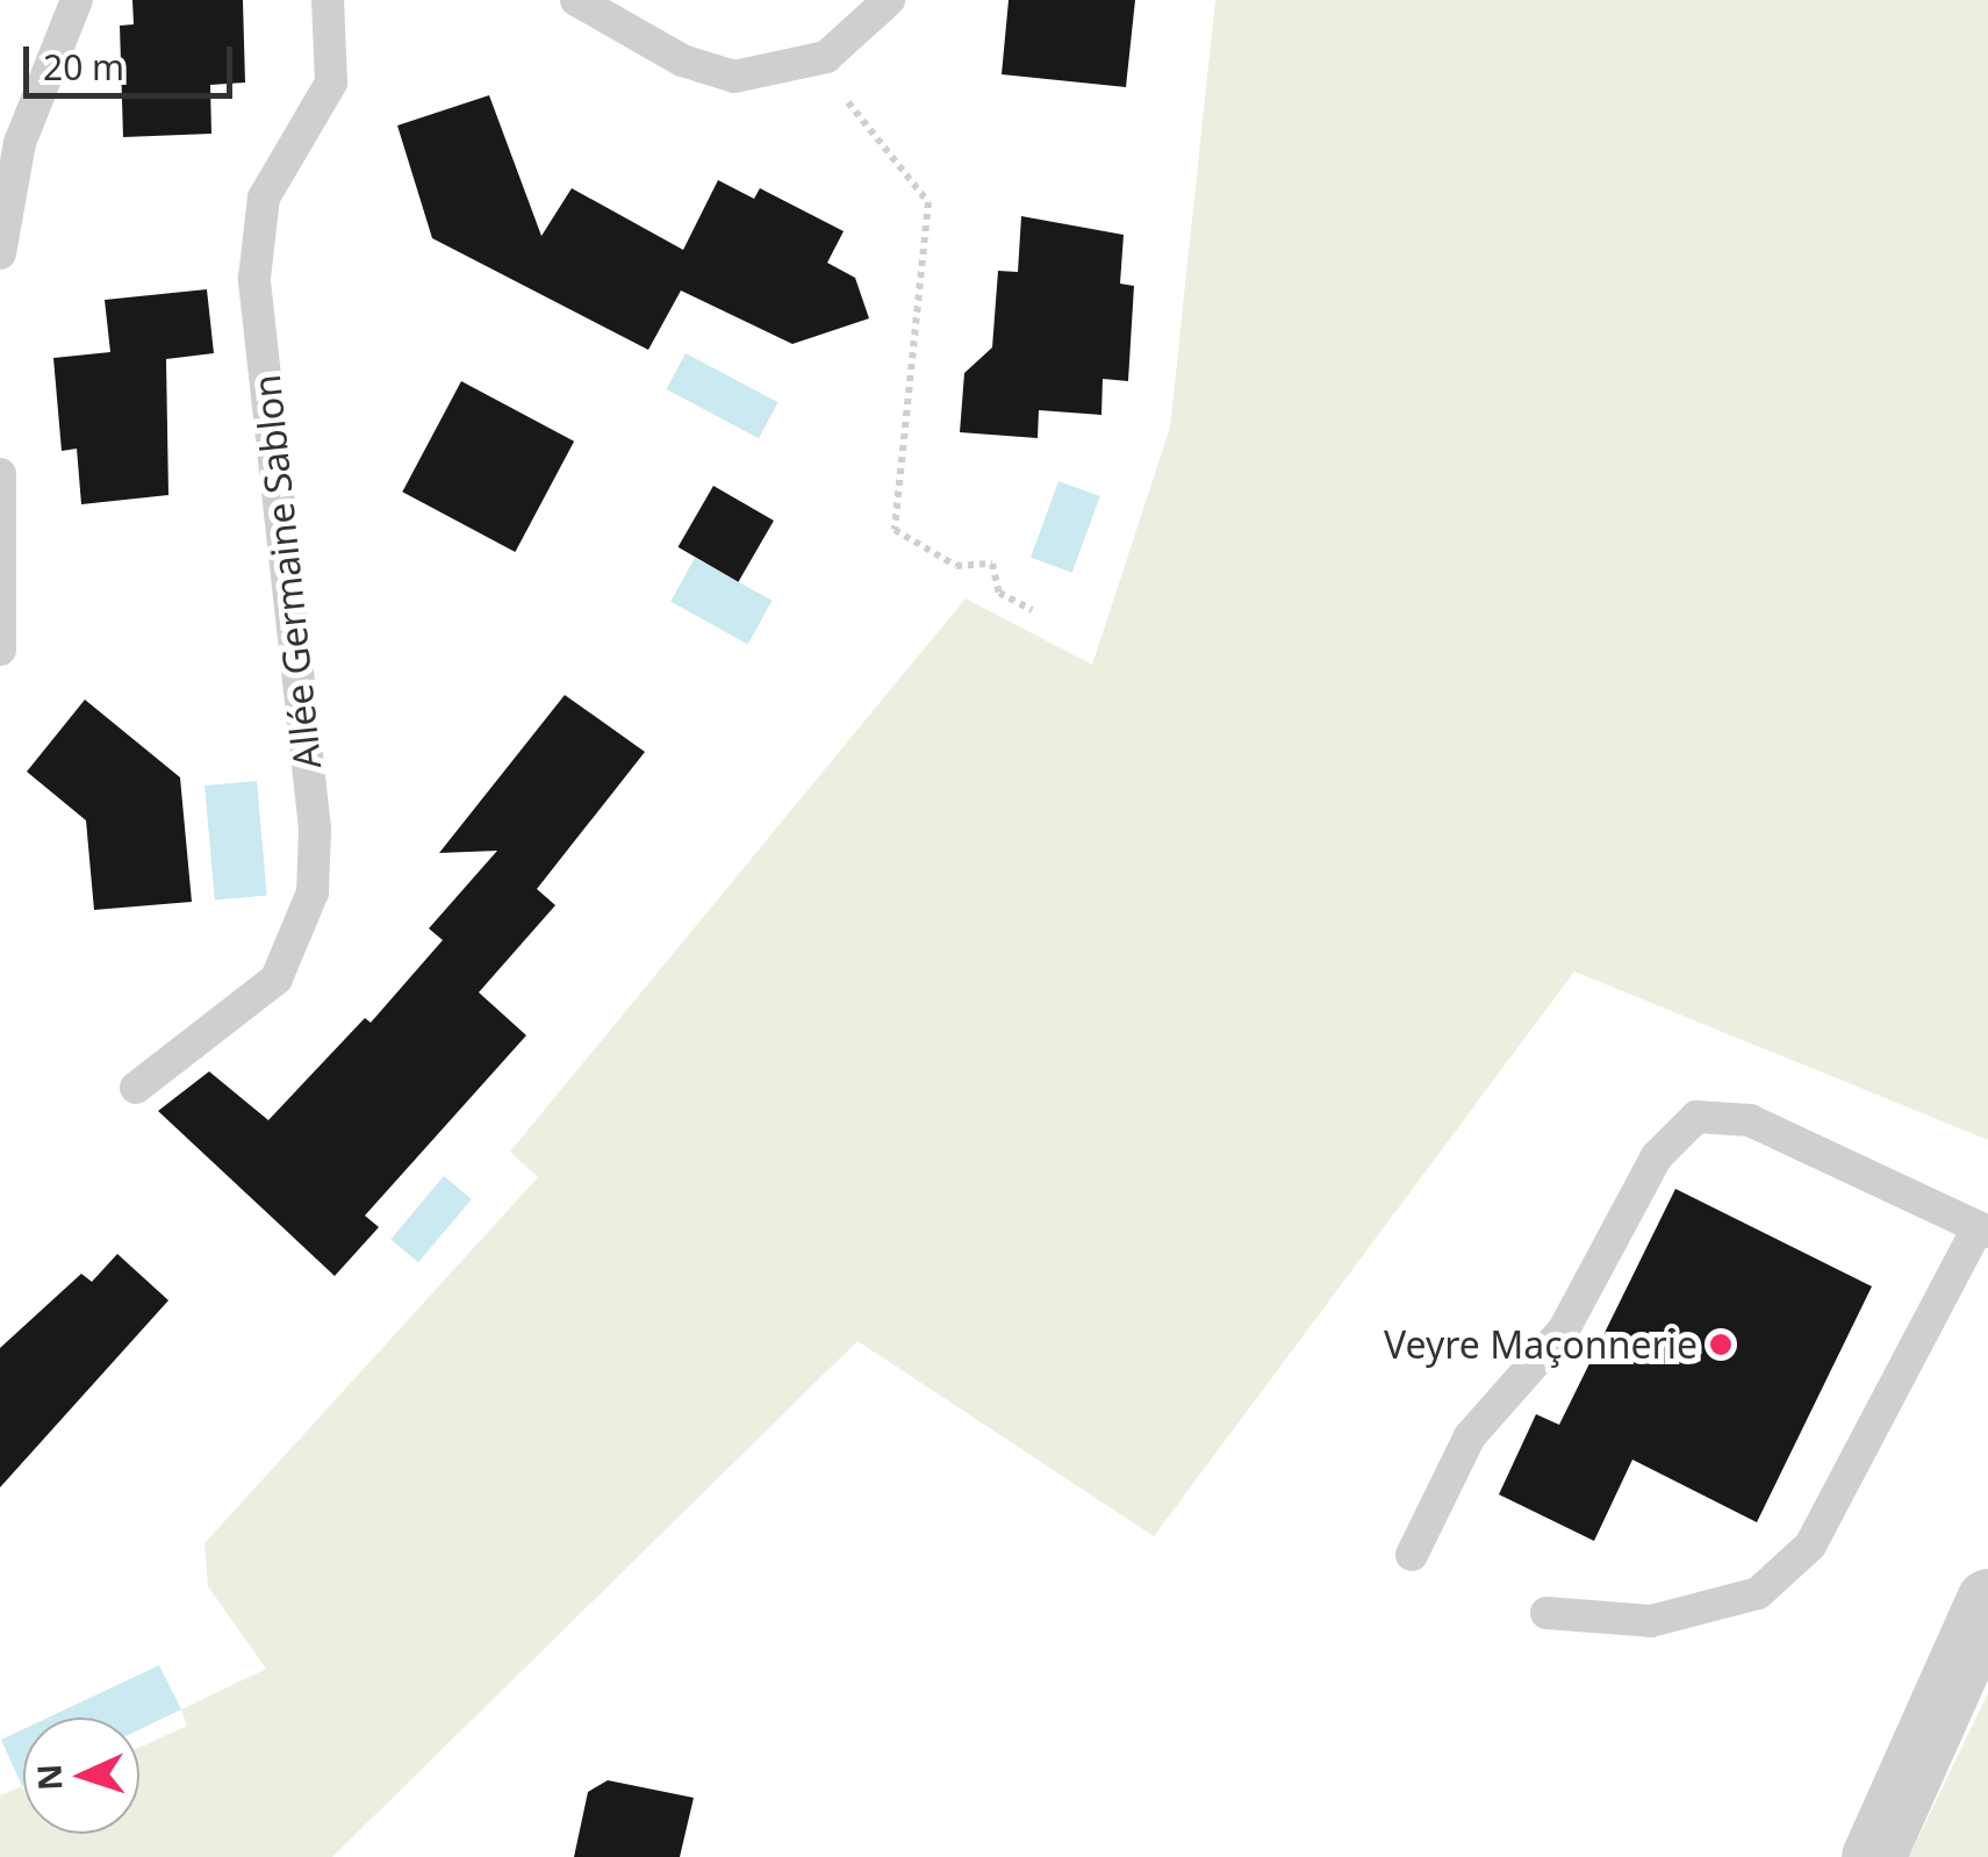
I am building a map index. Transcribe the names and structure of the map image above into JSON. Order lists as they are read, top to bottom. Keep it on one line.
{"streets":{"lane":["Allée Germaine Sablon"]},"places":["Veyre Maçonnerie"],"scale_bar":"20 m","north":"left"}
